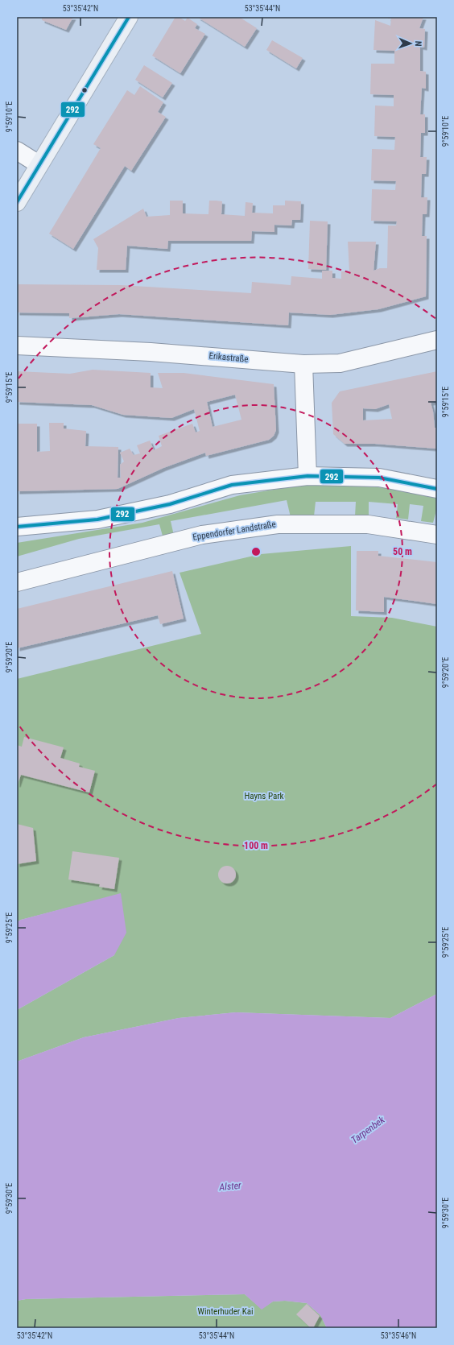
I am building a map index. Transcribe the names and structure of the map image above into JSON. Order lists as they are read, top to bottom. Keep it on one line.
{"streets":{"street":["Erikastraße","Eppendorfer Landstraße"]},"water":["Tarpenbek","Alster"],"parks":["Hayns Park","Winterhuder Kai"],"lines":["transit line 292"],"north":"right","coordinates":["53°35'42\"N","53°35'44\"N","9°59'10\"E","9°59'15\"E","9°59'20\"E","9°59'25\"E","9°59'30\"E","53°35'46\"N"],"rings":["50 m","100 m"]}
